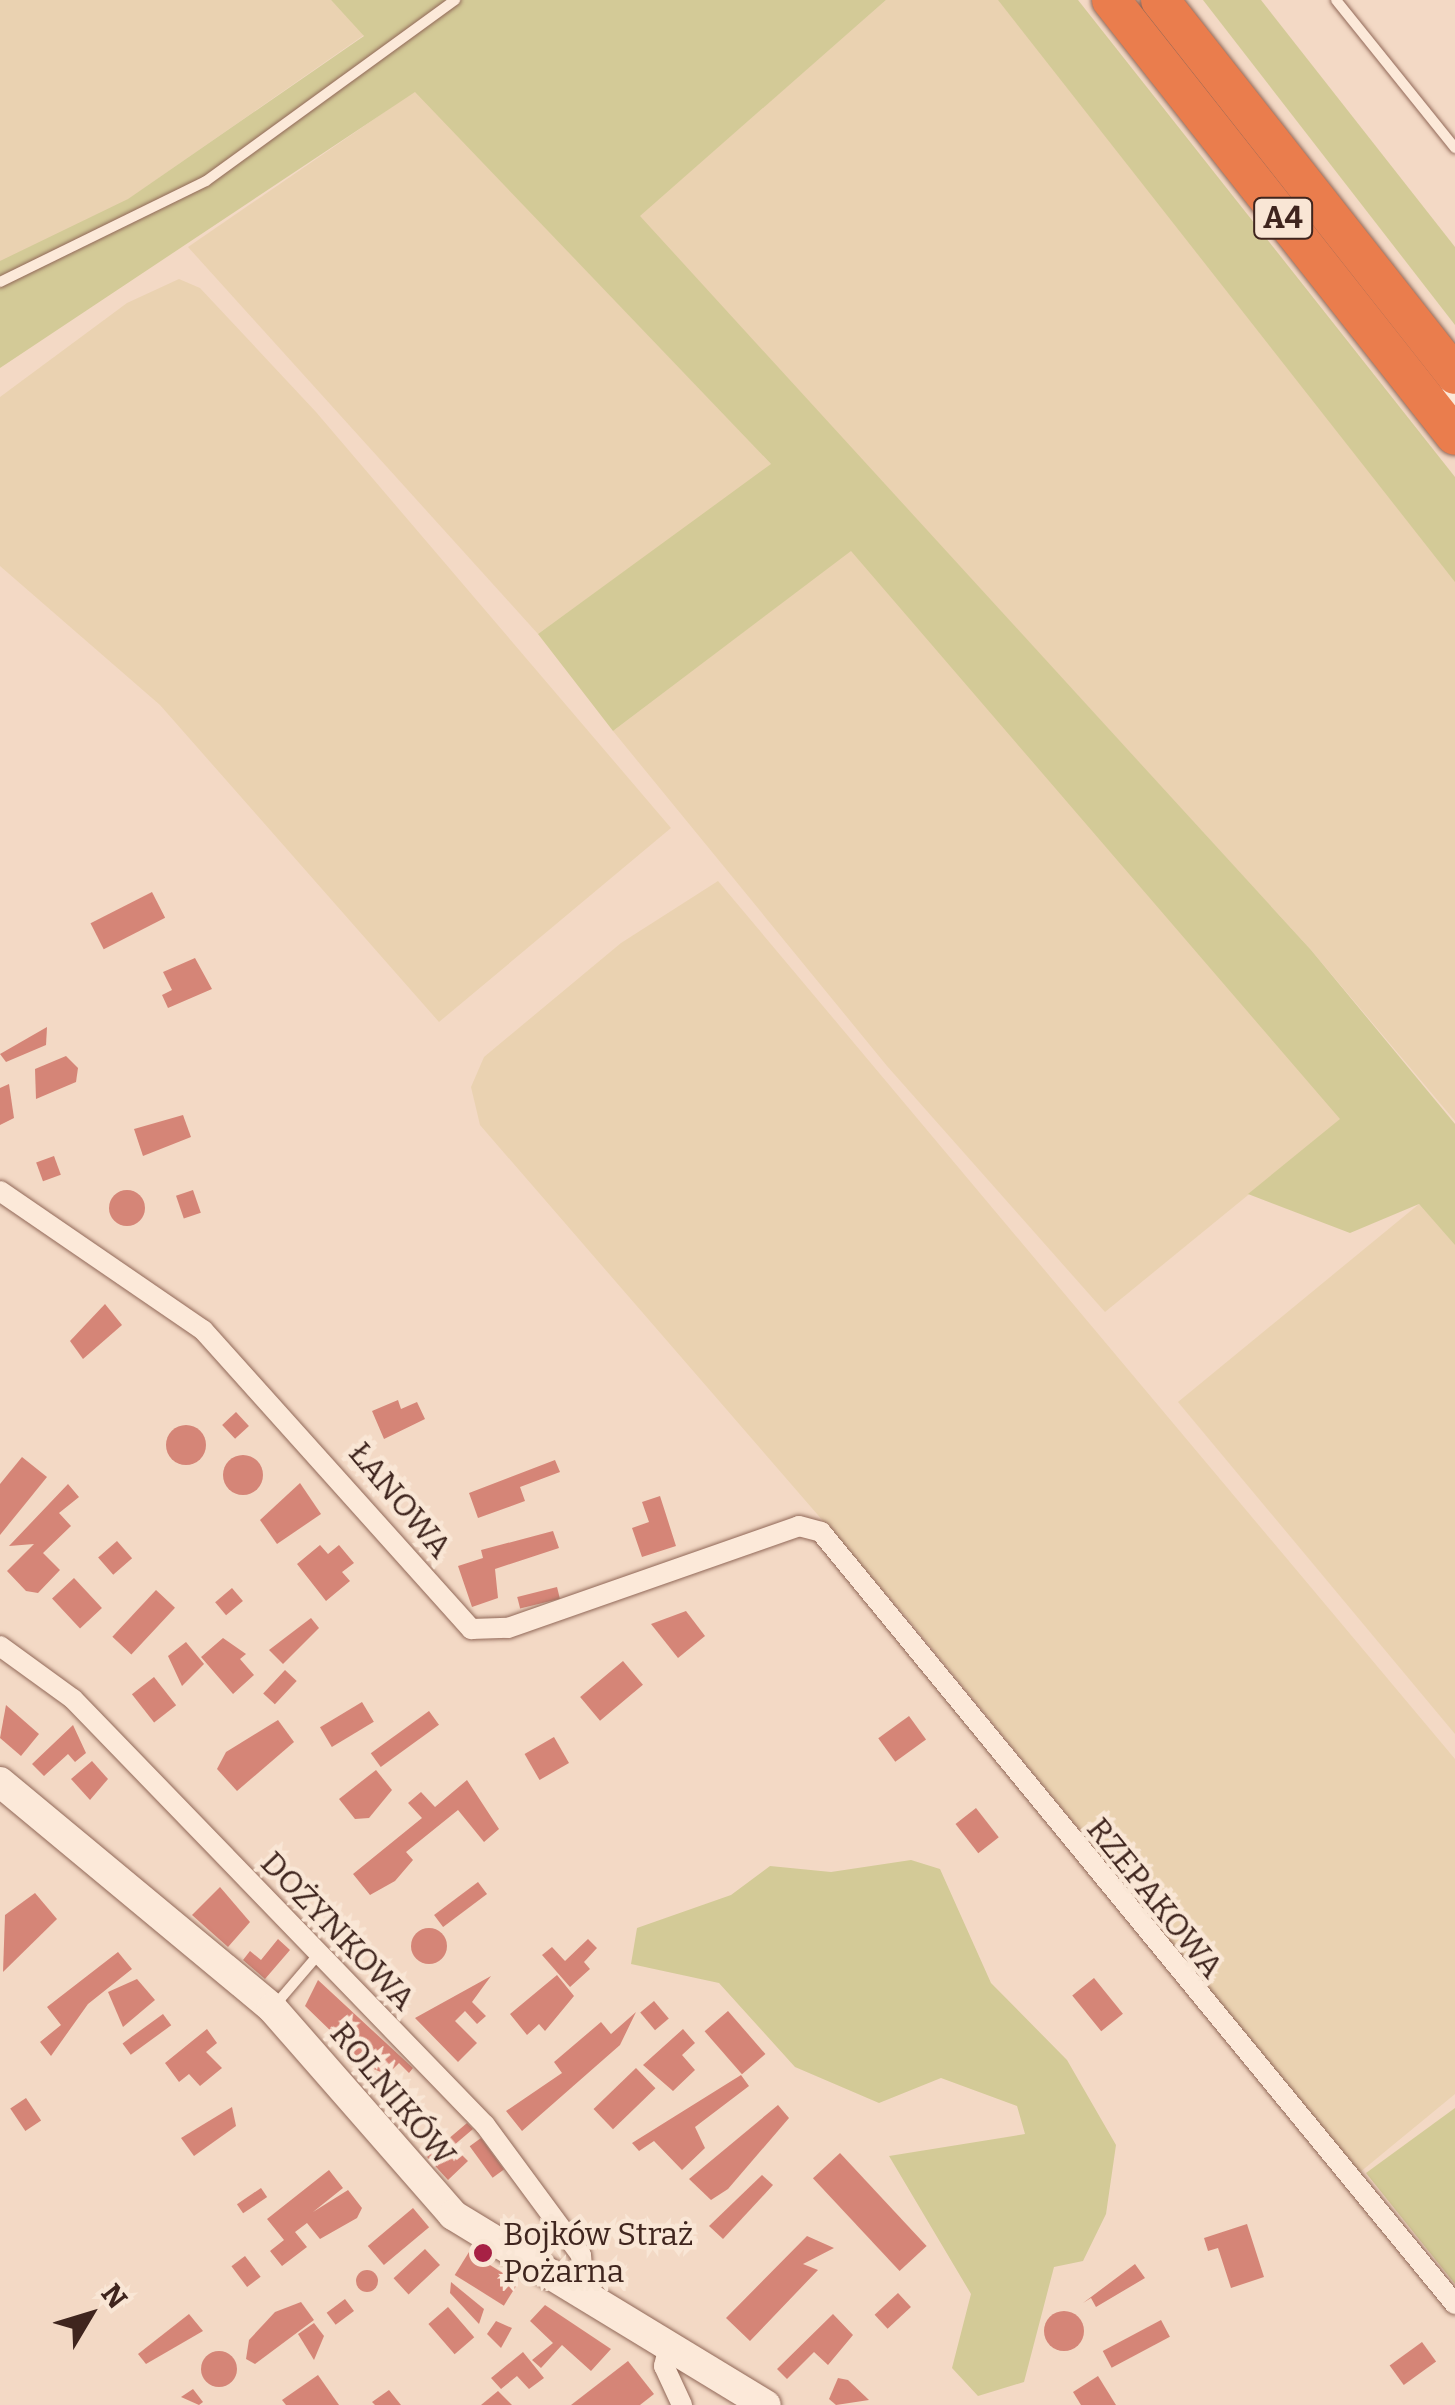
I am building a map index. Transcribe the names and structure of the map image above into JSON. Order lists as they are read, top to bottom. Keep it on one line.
{"streets":{"highway":["A4"],"street":["ŁANOWA","RZEPAKOWA","DOŻYNKOWA","ROLNIKÓW"]},"crossings":[["ŁANOWA","RZEPAKOWA"],["DOŻYNKOWA","ROLNIKÓW"]],"places":["Bojków Straż Pożarna"],"north":"top right"}
